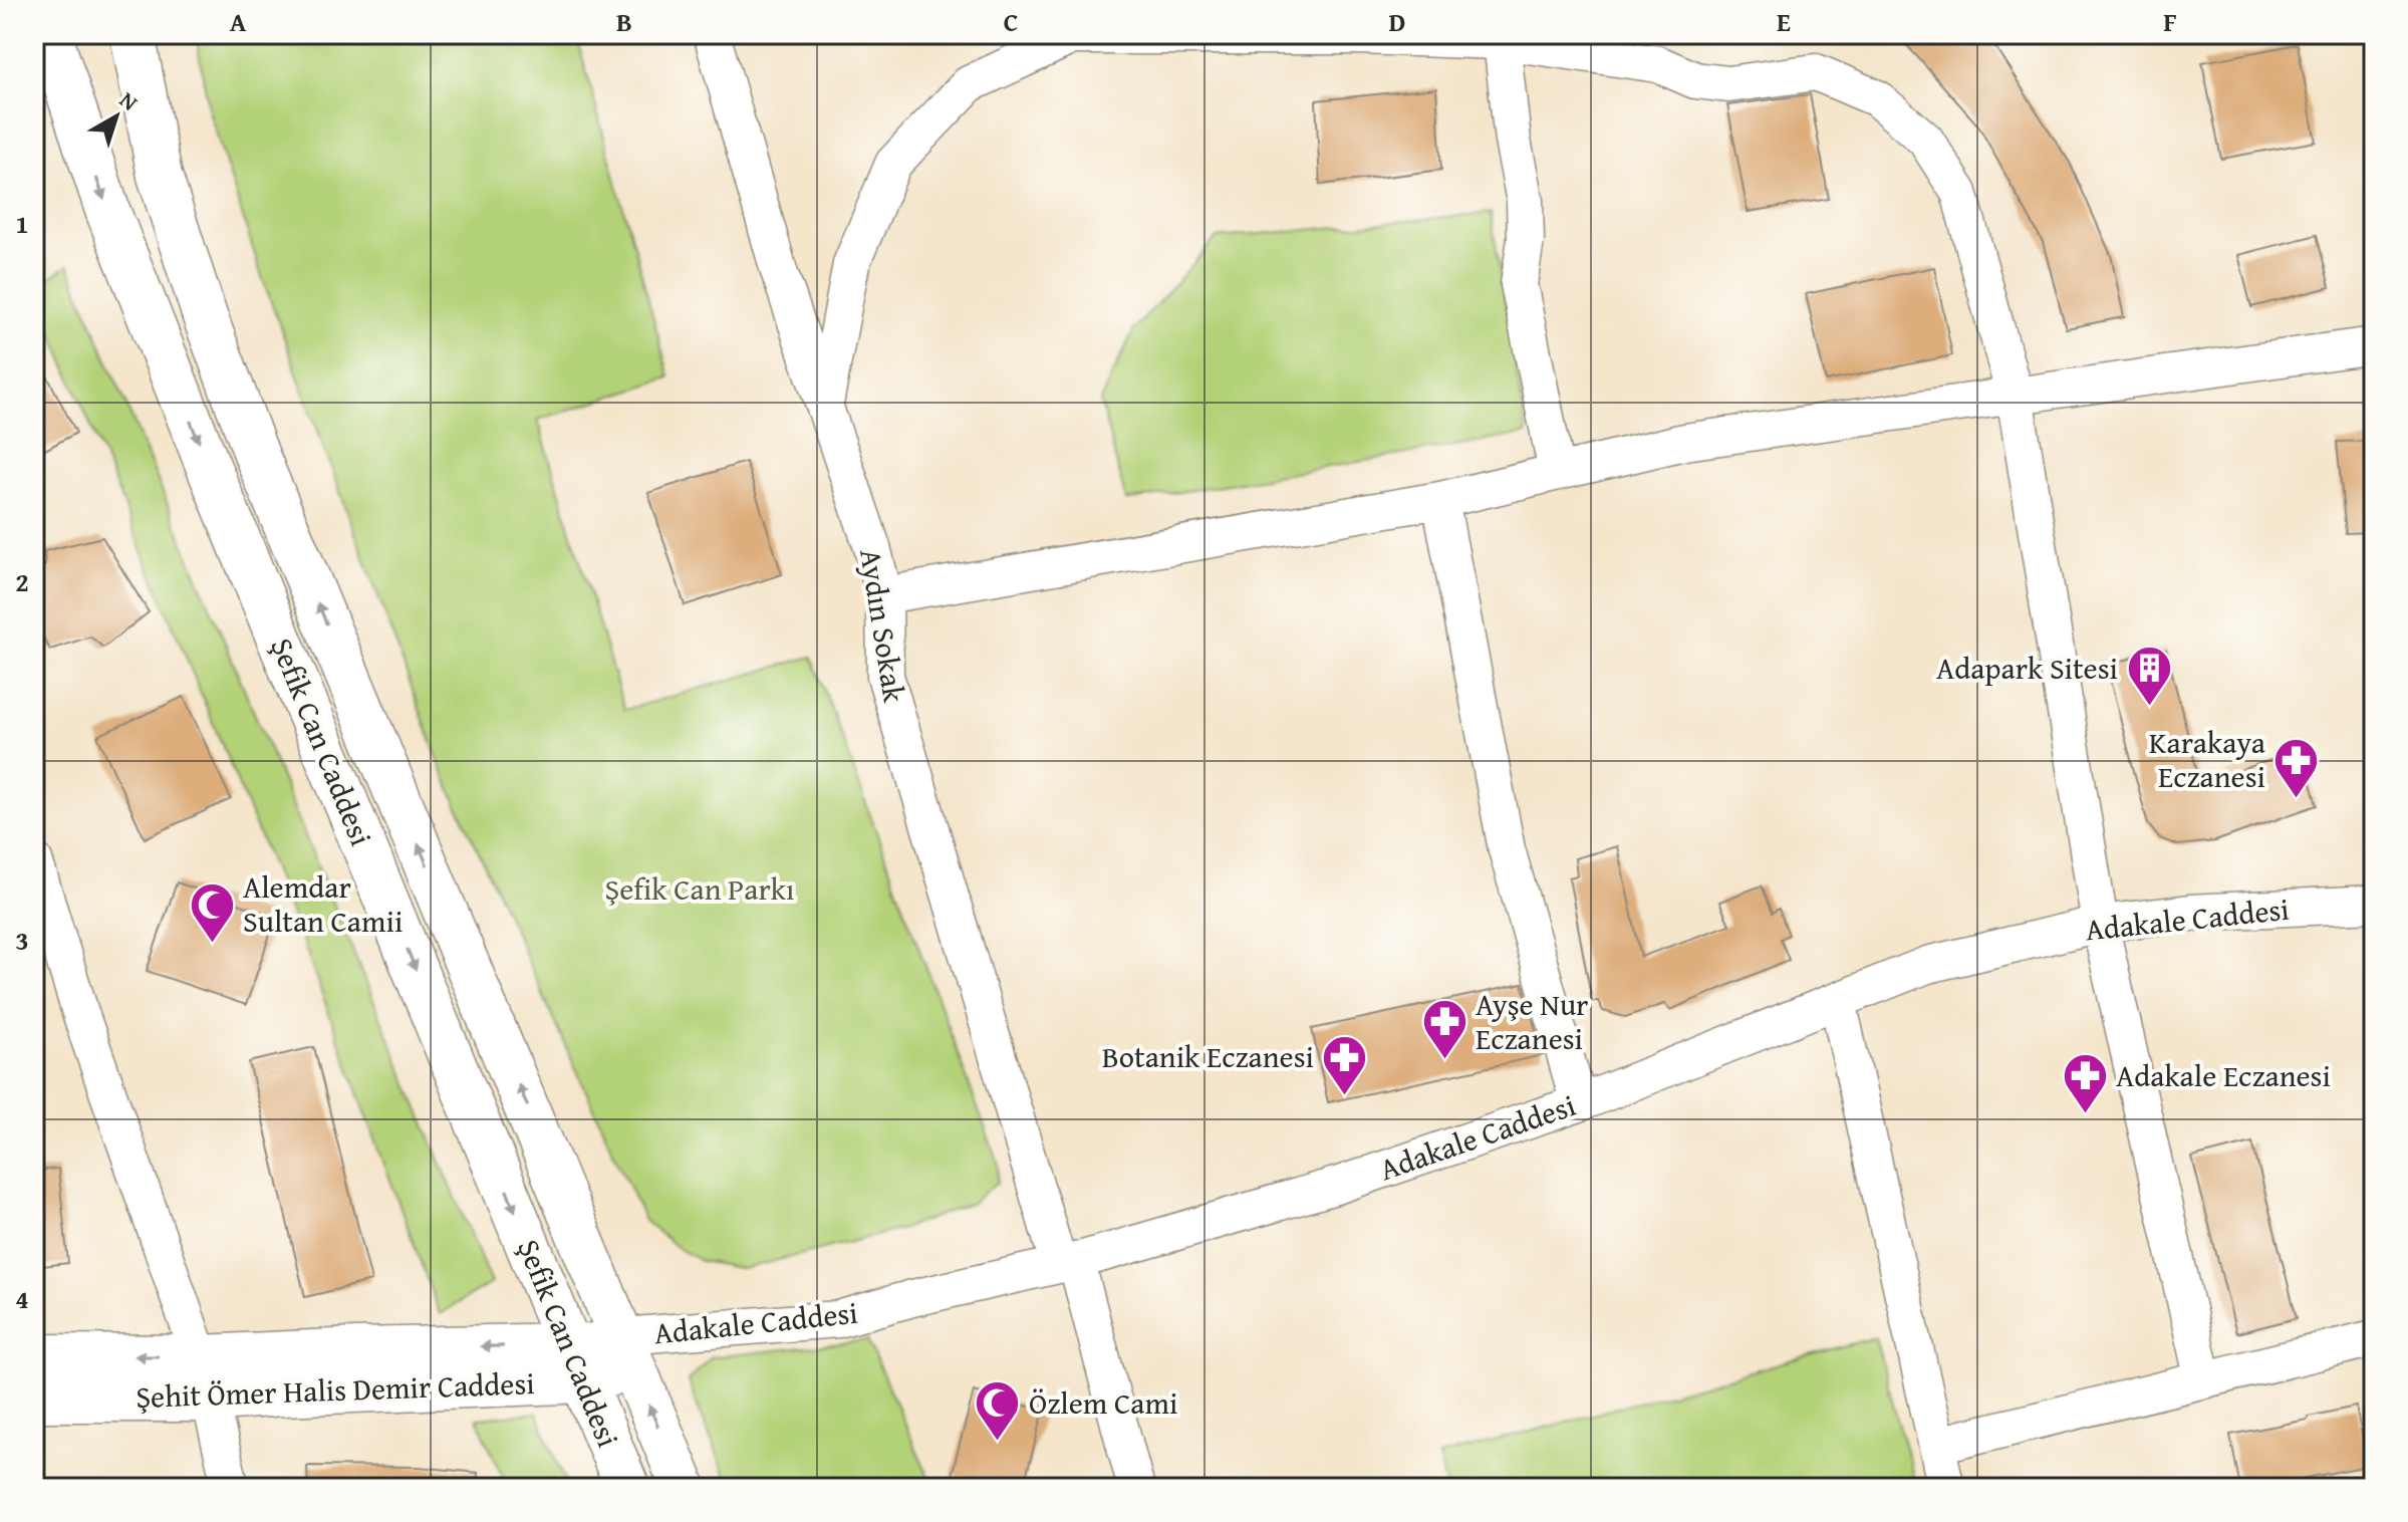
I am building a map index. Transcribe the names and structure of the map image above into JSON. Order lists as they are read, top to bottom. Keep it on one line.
{"streets":{"main road":["Şefik Can Caddesi","Şehit Ömer Halis Demir Caddesi"],"street":["Aydın Sokak","Adakale Caddesi"]},"crossings":[["Aydın Sokak","Adakale Caddesi"],["Şefik Can Caddesi","Adakale Caddesi"],["Şefik Can Caddesi","Şehit Ömer Halis Demir Caddesi"],["Adakale Caddesi","Şehit Ömer Halis Demir Caddesi"]],"parks":["Şefik Can Parkı"],"places":{"building":["Adapark Sitesi"],"pharmacy":["Karakaya Eczanesi","Ayşe Nur Eczanesi","Botanik Eczanesi","Adakale Eczanesi"],"mosque":["Alemdar Sultan Camii","Özlem Cami"]},"north":"top right","grid":{"columns":["A","B","C","D","E","F"],"rows":["1","2","3","4"]}}
